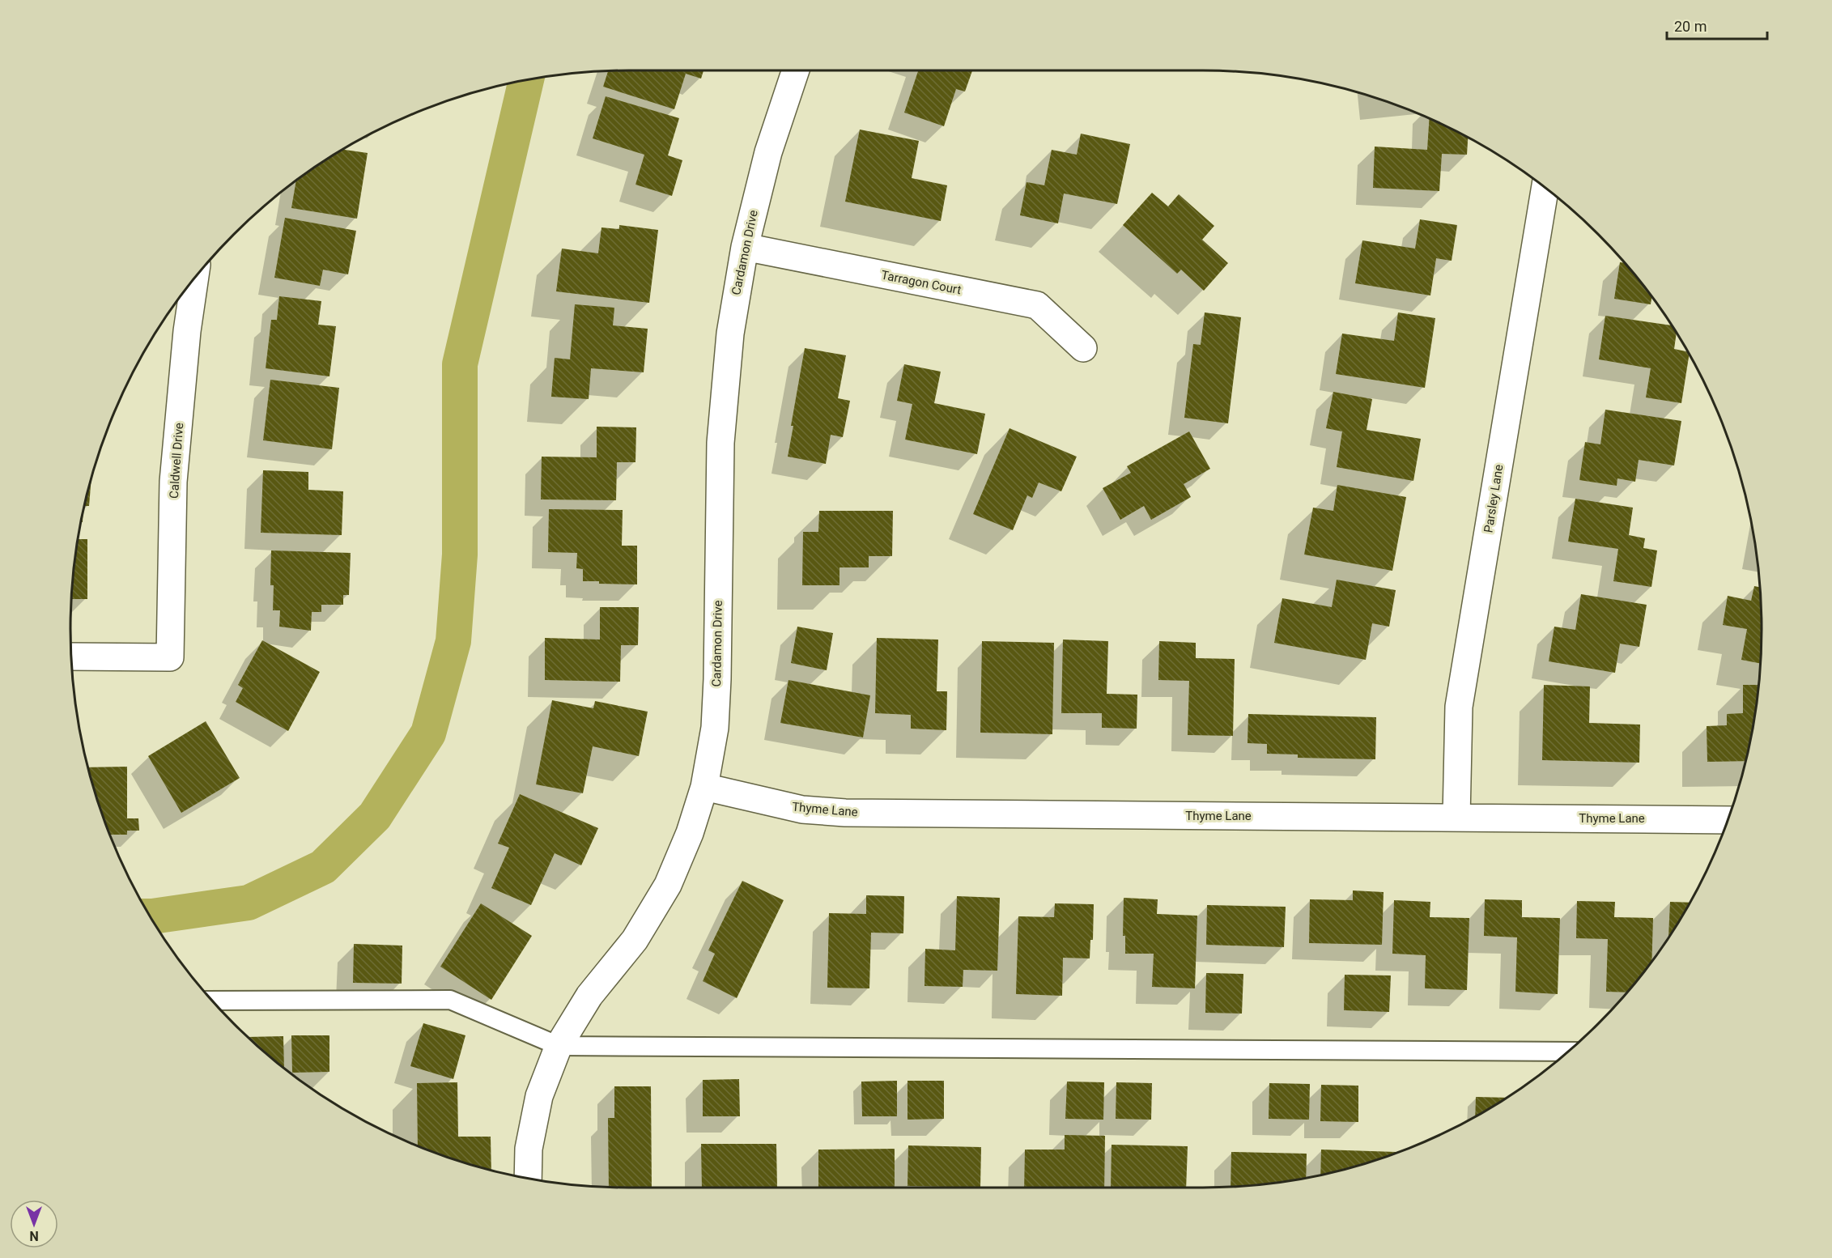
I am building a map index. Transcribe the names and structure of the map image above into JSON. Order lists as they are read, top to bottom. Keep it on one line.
{"streets":{"street":["Cardamon Drive","Tarragon Court","Caldwell Drive","Parsley Lane","Thyme Lane"]},"crossings":[["Cardamon Drive","Tarragon Court"],["Cardamon Drive","Thyme Lane"],["Parsley Lane","Thyme Lane"]],"scale_bar":"20 m","north":"bottom"}
